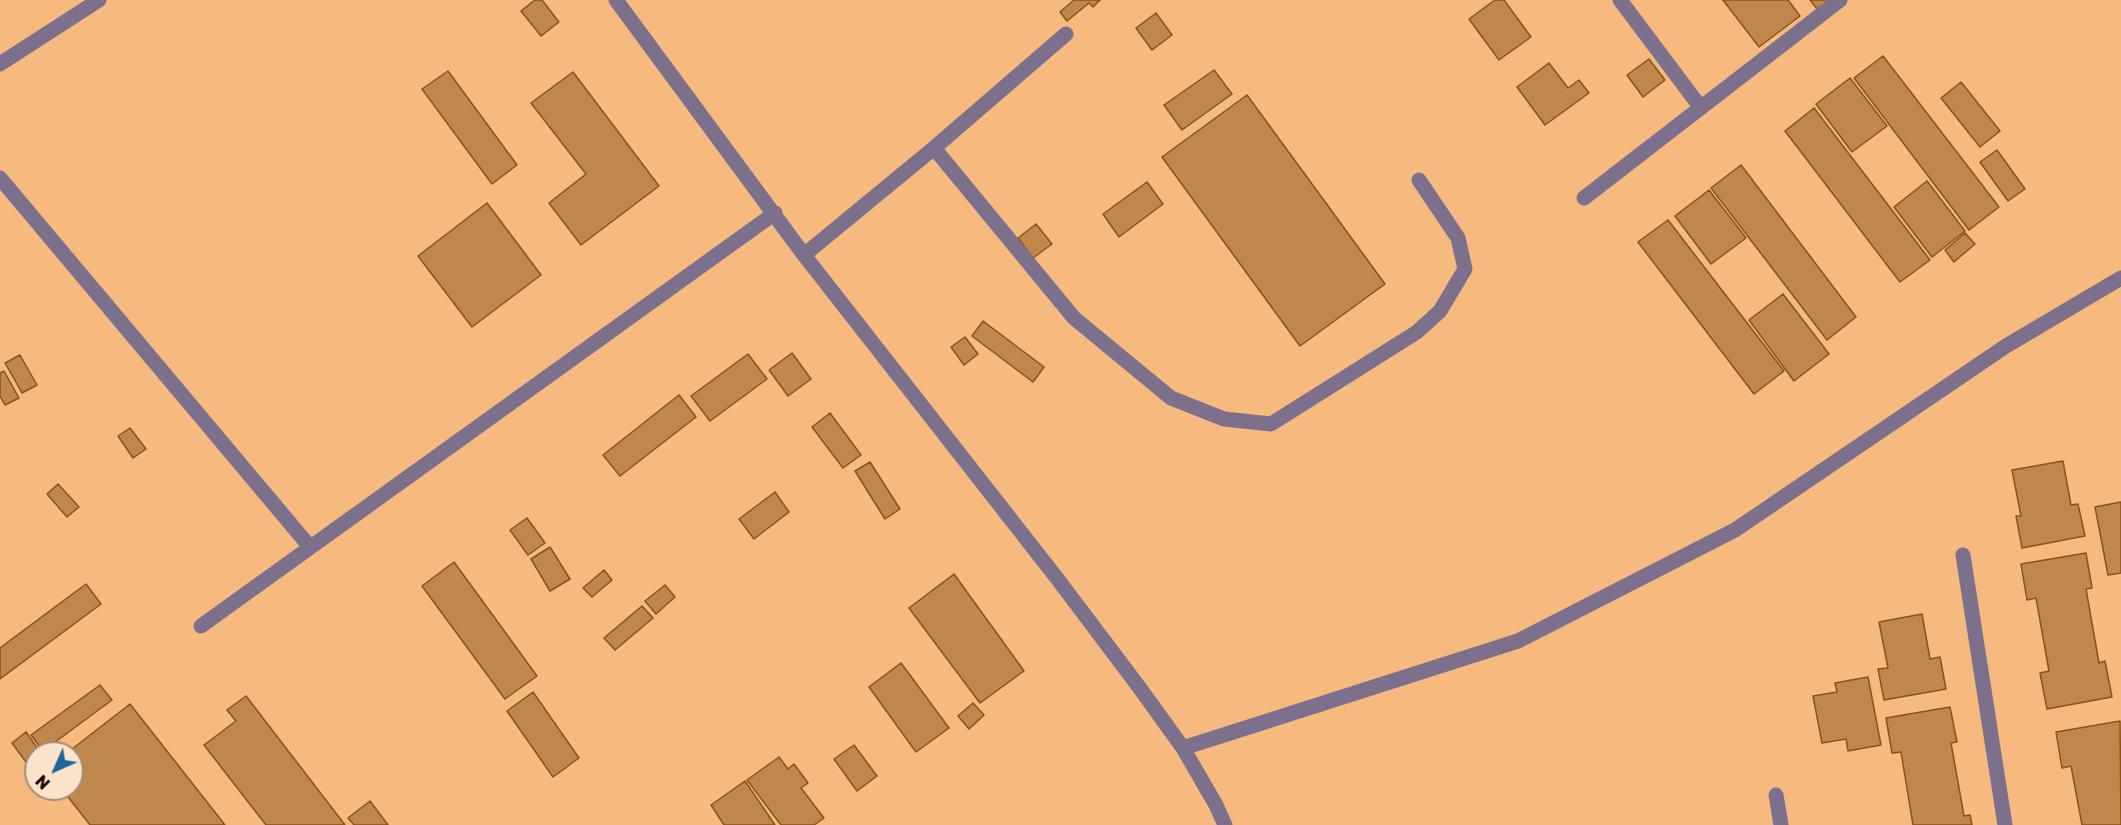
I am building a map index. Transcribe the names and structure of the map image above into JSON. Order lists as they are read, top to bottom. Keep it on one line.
{"north":"bottom left"}
